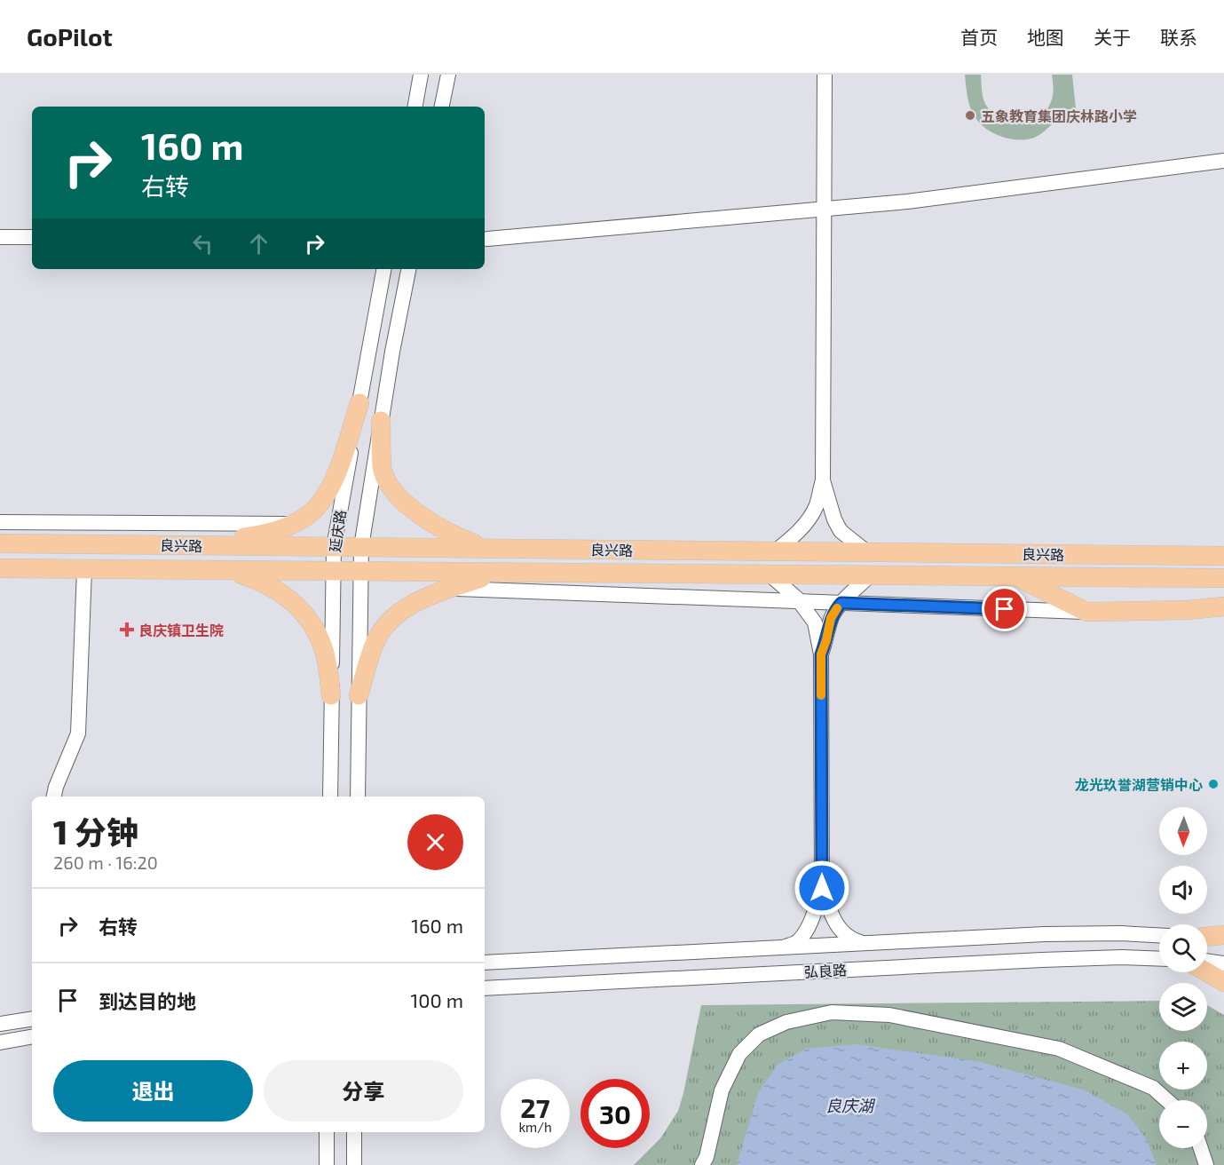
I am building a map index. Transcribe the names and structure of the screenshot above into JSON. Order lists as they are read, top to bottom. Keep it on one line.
{"streets":{"main road":["良兴路"],"street":["延庆路","弘良路"]},"crossings":[["延庆路","良兴路"]],"water":["良庆湖"],"places":{"other":["五象教育集团庆林路小学","龙光玖誉湖营销中心"],"health":["良庆镇卫生院"]},"north":"bottom","page":{"header":"GoPilot","nav":["首页","地图","关于","联系"],"turn":["160 m","右转"],"heading":["1 分钟","260 m · 16:20"],"map_buttons":["+","−"],"list":[{"name":"右转","value":"160 m"},{"name":"到达目的地","value":"100 m"}],"buttons":["退出","分享"],"speed":"27 km/h","limit":"30"}}
